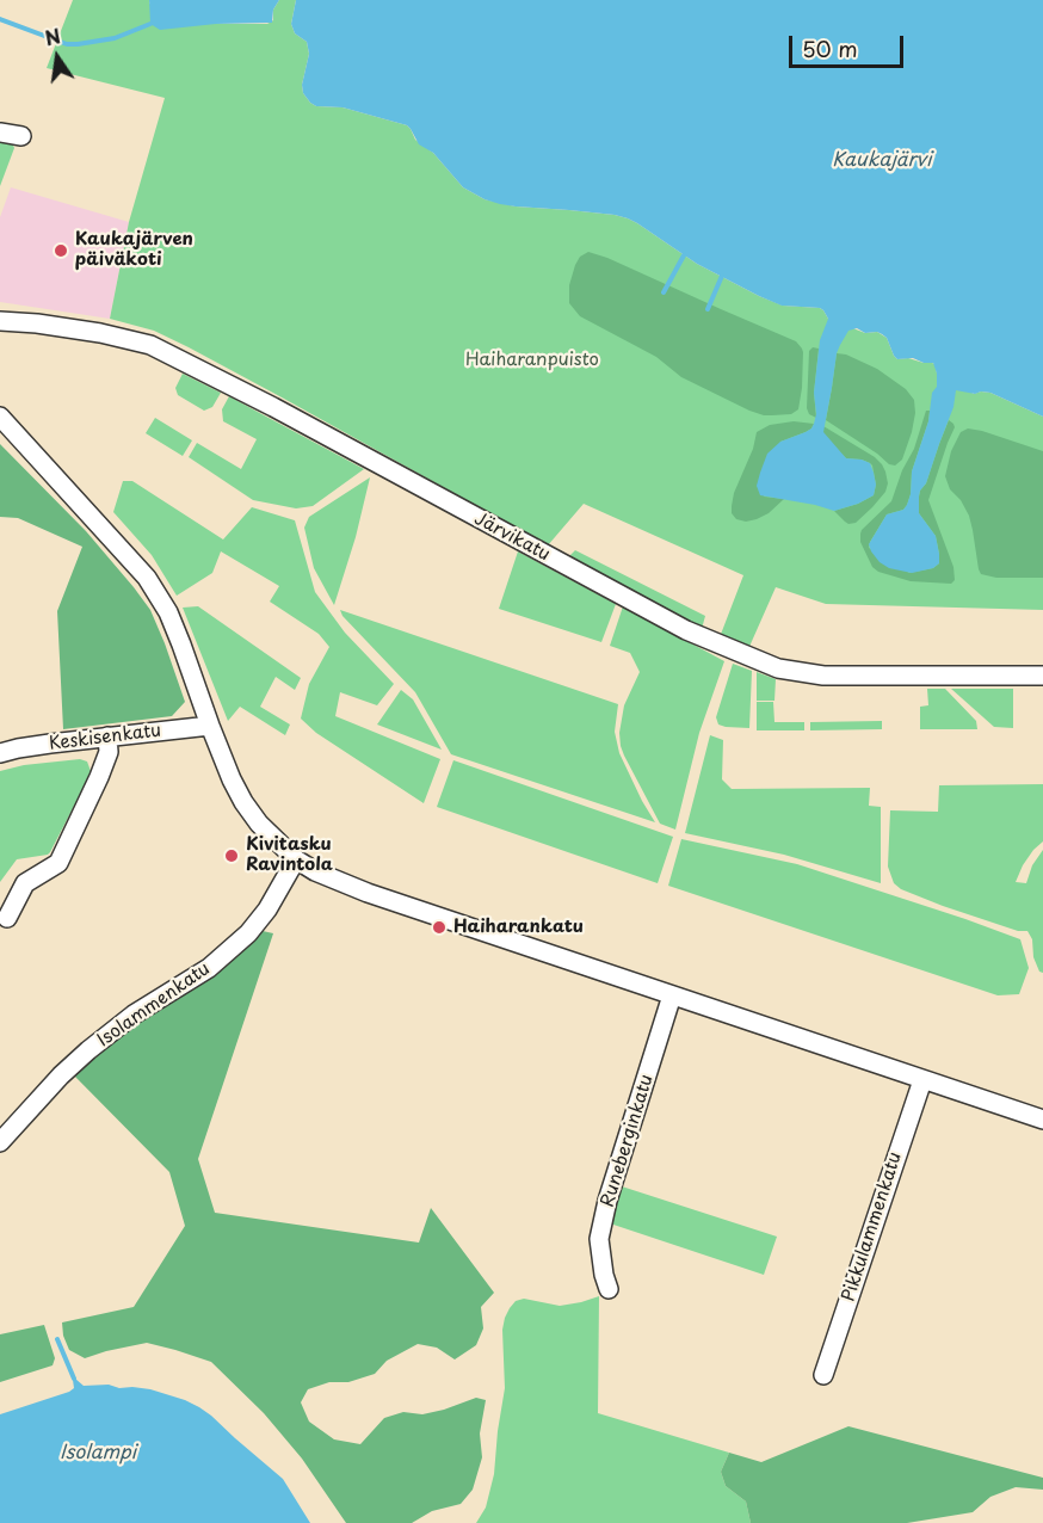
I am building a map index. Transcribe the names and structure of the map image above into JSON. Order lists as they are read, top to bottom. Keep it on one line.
{"streets":{"street":["Järvikatu","Keskisenkatu","Isolammenkatu","Runeberginkatu","Pikkulammenkatu"]},"water":["Kaukajärvi","Isolampi"],"parks":["Haiharanpuisto"],"places":["Kaukajärven päiväkoti","Kivitasku Ravintola","Haiharankatu"],"scale_bar":"50 m","north":"top"}
